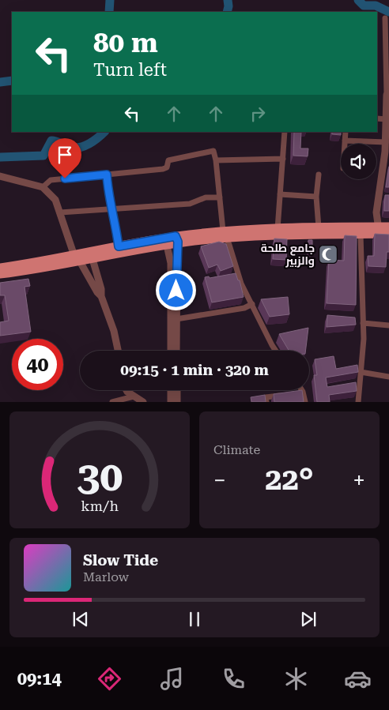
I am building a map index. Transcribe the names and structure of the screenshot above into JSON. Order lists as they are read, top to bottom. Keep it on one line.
{"places":{"mosque":["جامع طلحة والزبير"]},"page":{"turn":["80 m","Turn left"],"limit":"40","trip":"09:15 · 1 min · 320 m","tile":"Climate","heat":["−","22°","+"],"song":["Slow Tide","Marlow"],"tabs":"09:14","gauge":["30","km/h"]}}
